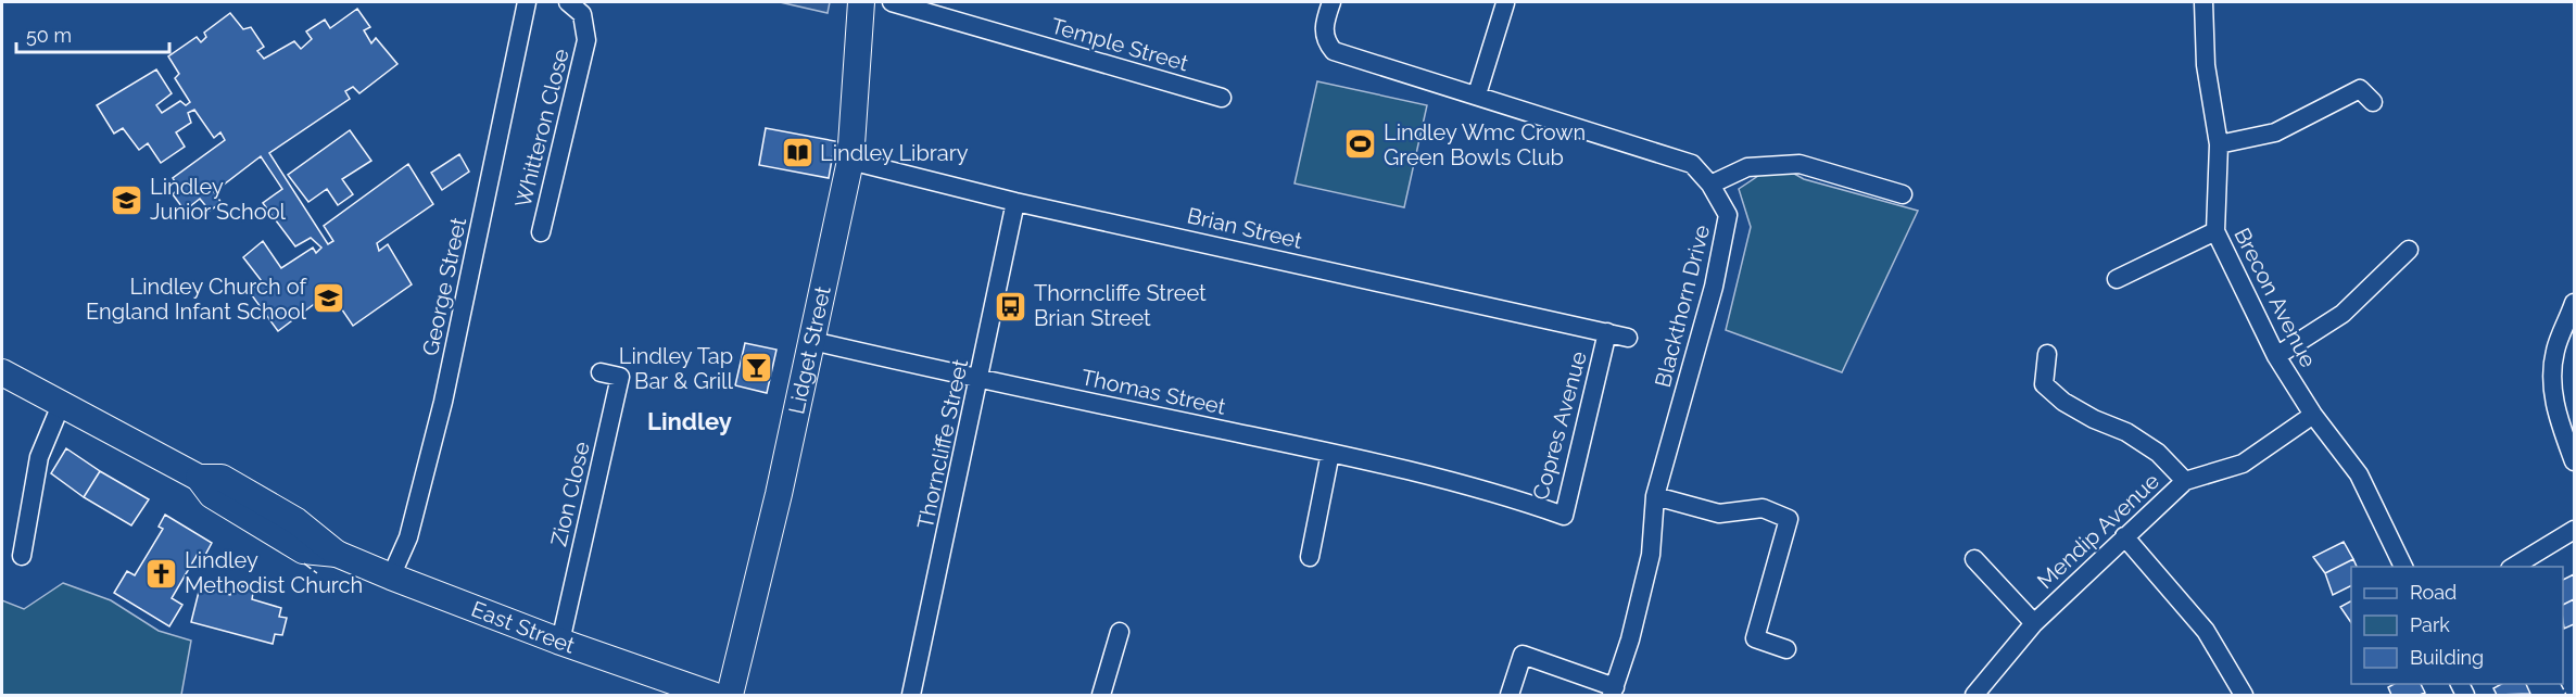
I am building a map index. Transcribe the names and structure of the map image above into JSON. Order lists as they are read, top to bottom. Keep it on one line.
{"streets":{"street":["Temple Street","Whitteron Close","Brian Street","George Street","Brecon Avenue","Blackthorn Drive","Lidget Street","Thomas Street","Copres Avenue","Thorncliffe Street","Zion Close","Mendip Avenue","East Street"]},"crossings":[["Brian Street","Lidget Street"],["Brian Street","Copres Avenue"],["Brian Street","Thorncliffe Street"],["George Street","East Street"],["Brecon Avenue","Mendip Avenue"],["Lidget Street","Thomas Street"],["Thomas Street","Copres Avenue"],["Thomas Street","Thorncliffe Street"],["Zion Close","East Street"]],"districts":["Lindley"],"places":{"sports":["Lindley Wmc Crown Green Bowls Club"],"library":["Lindley Library"],"school or university":["Lindley Junior School","Lindley Church of England Infant School"],"bus stop":["Thorncliffe Street Brian Street"],"bar":["Lindley Tap Bar & Grill"],"church":["Lindley Methodist Church"]},"legend":["Road","Park","Building"],"scale_bar":"50 m"}
